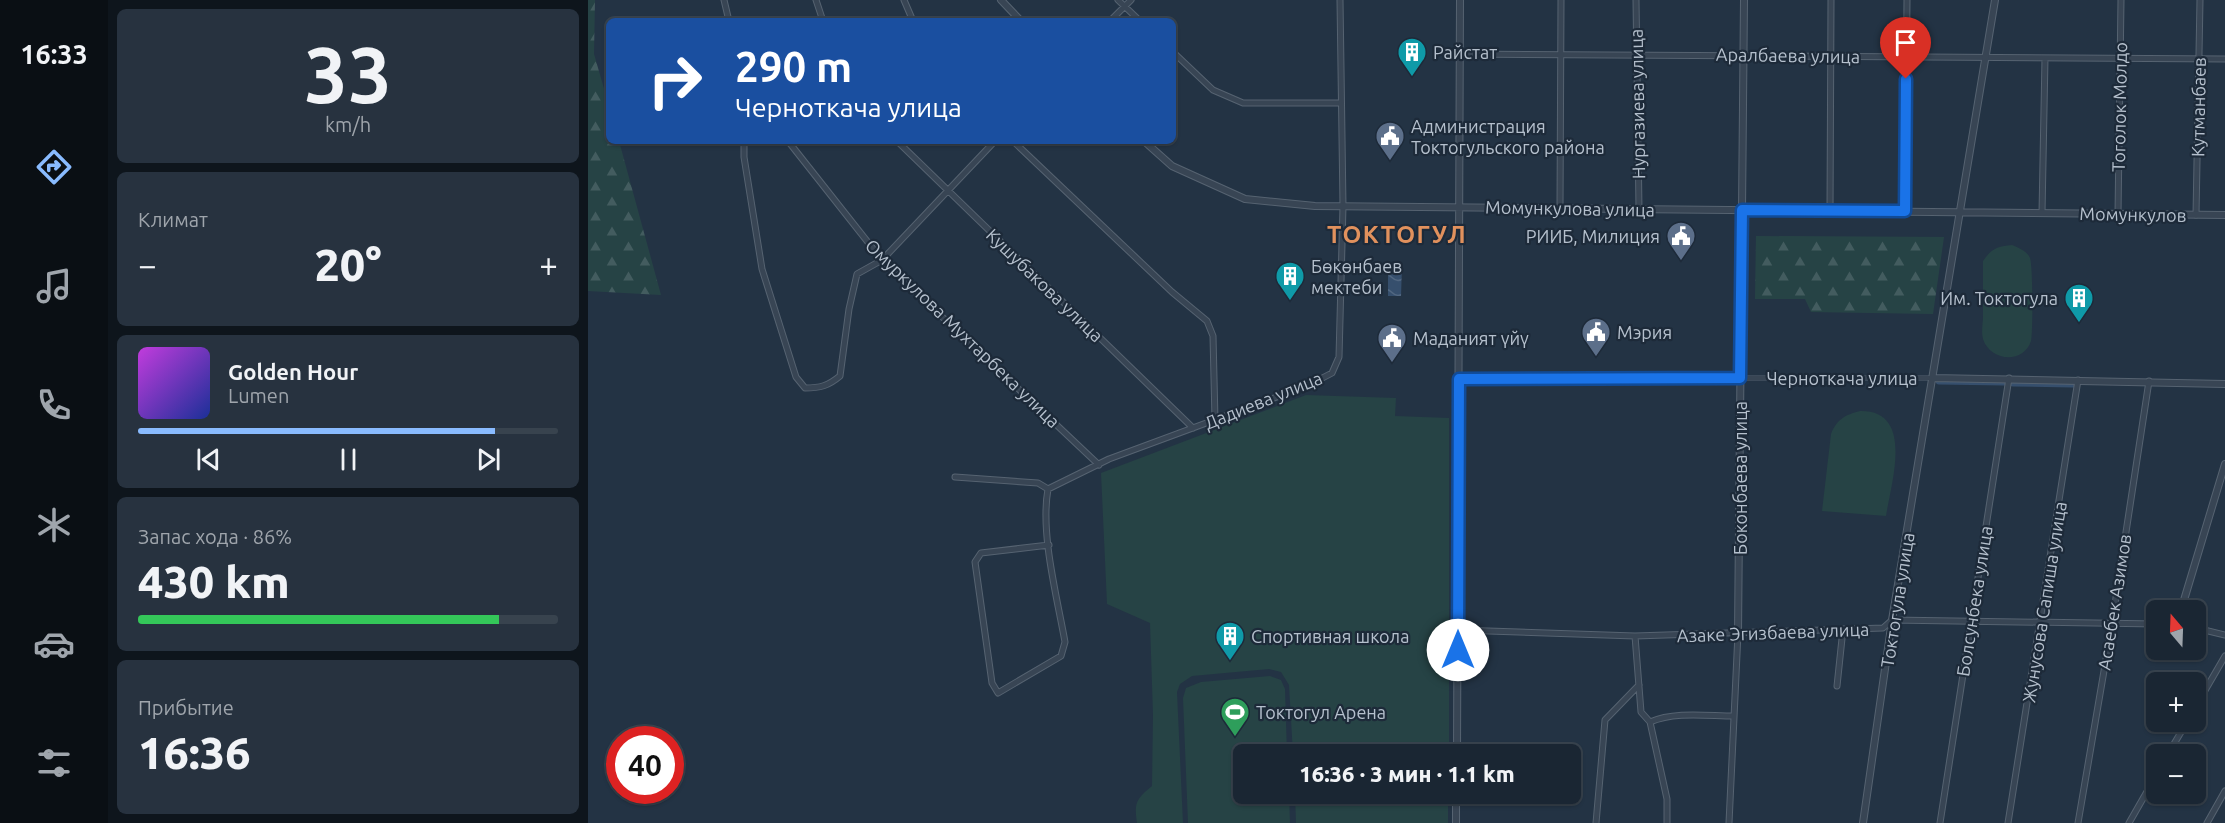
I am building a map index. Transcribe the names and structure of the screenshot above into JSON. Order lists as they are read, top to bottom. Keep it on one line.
{"streets":{"street":["Аралбаева улица","Нургазиева улица","Тоголок Молдо","Кутманбаев","Момункулова улица","Момункулов","Кушубакова улица","Омуркулова Мухтарбека улица","Черноткача улица","Дадиева улица","Боконбаева улица","Токтогула улица","Болсунбека улица","Жунусова Сапиша улица","Асаебек Азимов","Азаке Эгизбаева улица"]},"crossings":[["Аралбаева улица","Нургазиева улица"],["Аралбаева улица","Тоголок Молдо"],["Аралбаева улица","Кутманбаев"],["Аралбаева улица","Боконбаева улица"],["Аралбаева улица","Токтогула улица"],["Нургазиева улица","Момункулова улица"],["Тоголок Молдо","Момункулов"],["Кутманбаев","Момункулов"],["Момункулова улица","Момункулов"],["Момункулова улица","Дадиева улица"],["Момункулова улица","Боконбаева улица"],["Момункулова улица","Токтогула улица"],["Кушубакова улица","Дадиева улица"],["Омуркулова Мухтарбека улица","Дадиева улица"],["Черноткача улица","Боконбаева улица"],["Черноткача улица","Токтогула улица"],["Черноткача улица","Болсунбека улица"],["Черноткача улица","Жунусова Сапиша улица"],["Черноткача улица","Асаебек Азимов"],["Боконбаева улица","Азаке Эгизбаева улица"],["Токтогула улица","Азаке Эгизбаева улица"],["Болсунбека улица","Азаке Эгизбаева улица"],["Жунусова Сапиша улица","Азаке Эгизбаева улица"],["Асаебек Азимов","Азаке Эгизбаева улица"]],"districts":["ТОКТОГУЛ"],"places":{"building":["Райстат","Бөкөнбаев мектеби","Им. Токтогула","Спортивная школа"],"public building":["Администрация Токтогульского района","РИИБ, Милиция","Мэрия","Маданият үйү"],"sports":["Токтогул Арена"]},"north":"top","page":{"tabs":"16:33","tile":[["33","km/h"],"Климат",["Запас хода · 86%","430 km"],["Прибытие","16:36"]],"turn":["290 m","Черноткача улица"],"heat":["−","20°","+"],"song":["Golden Hour","Lumen"],"map_buttons":["+","−"],"limit":"40","trip":"16:36 · 3 мин · 1.1 km"}}
